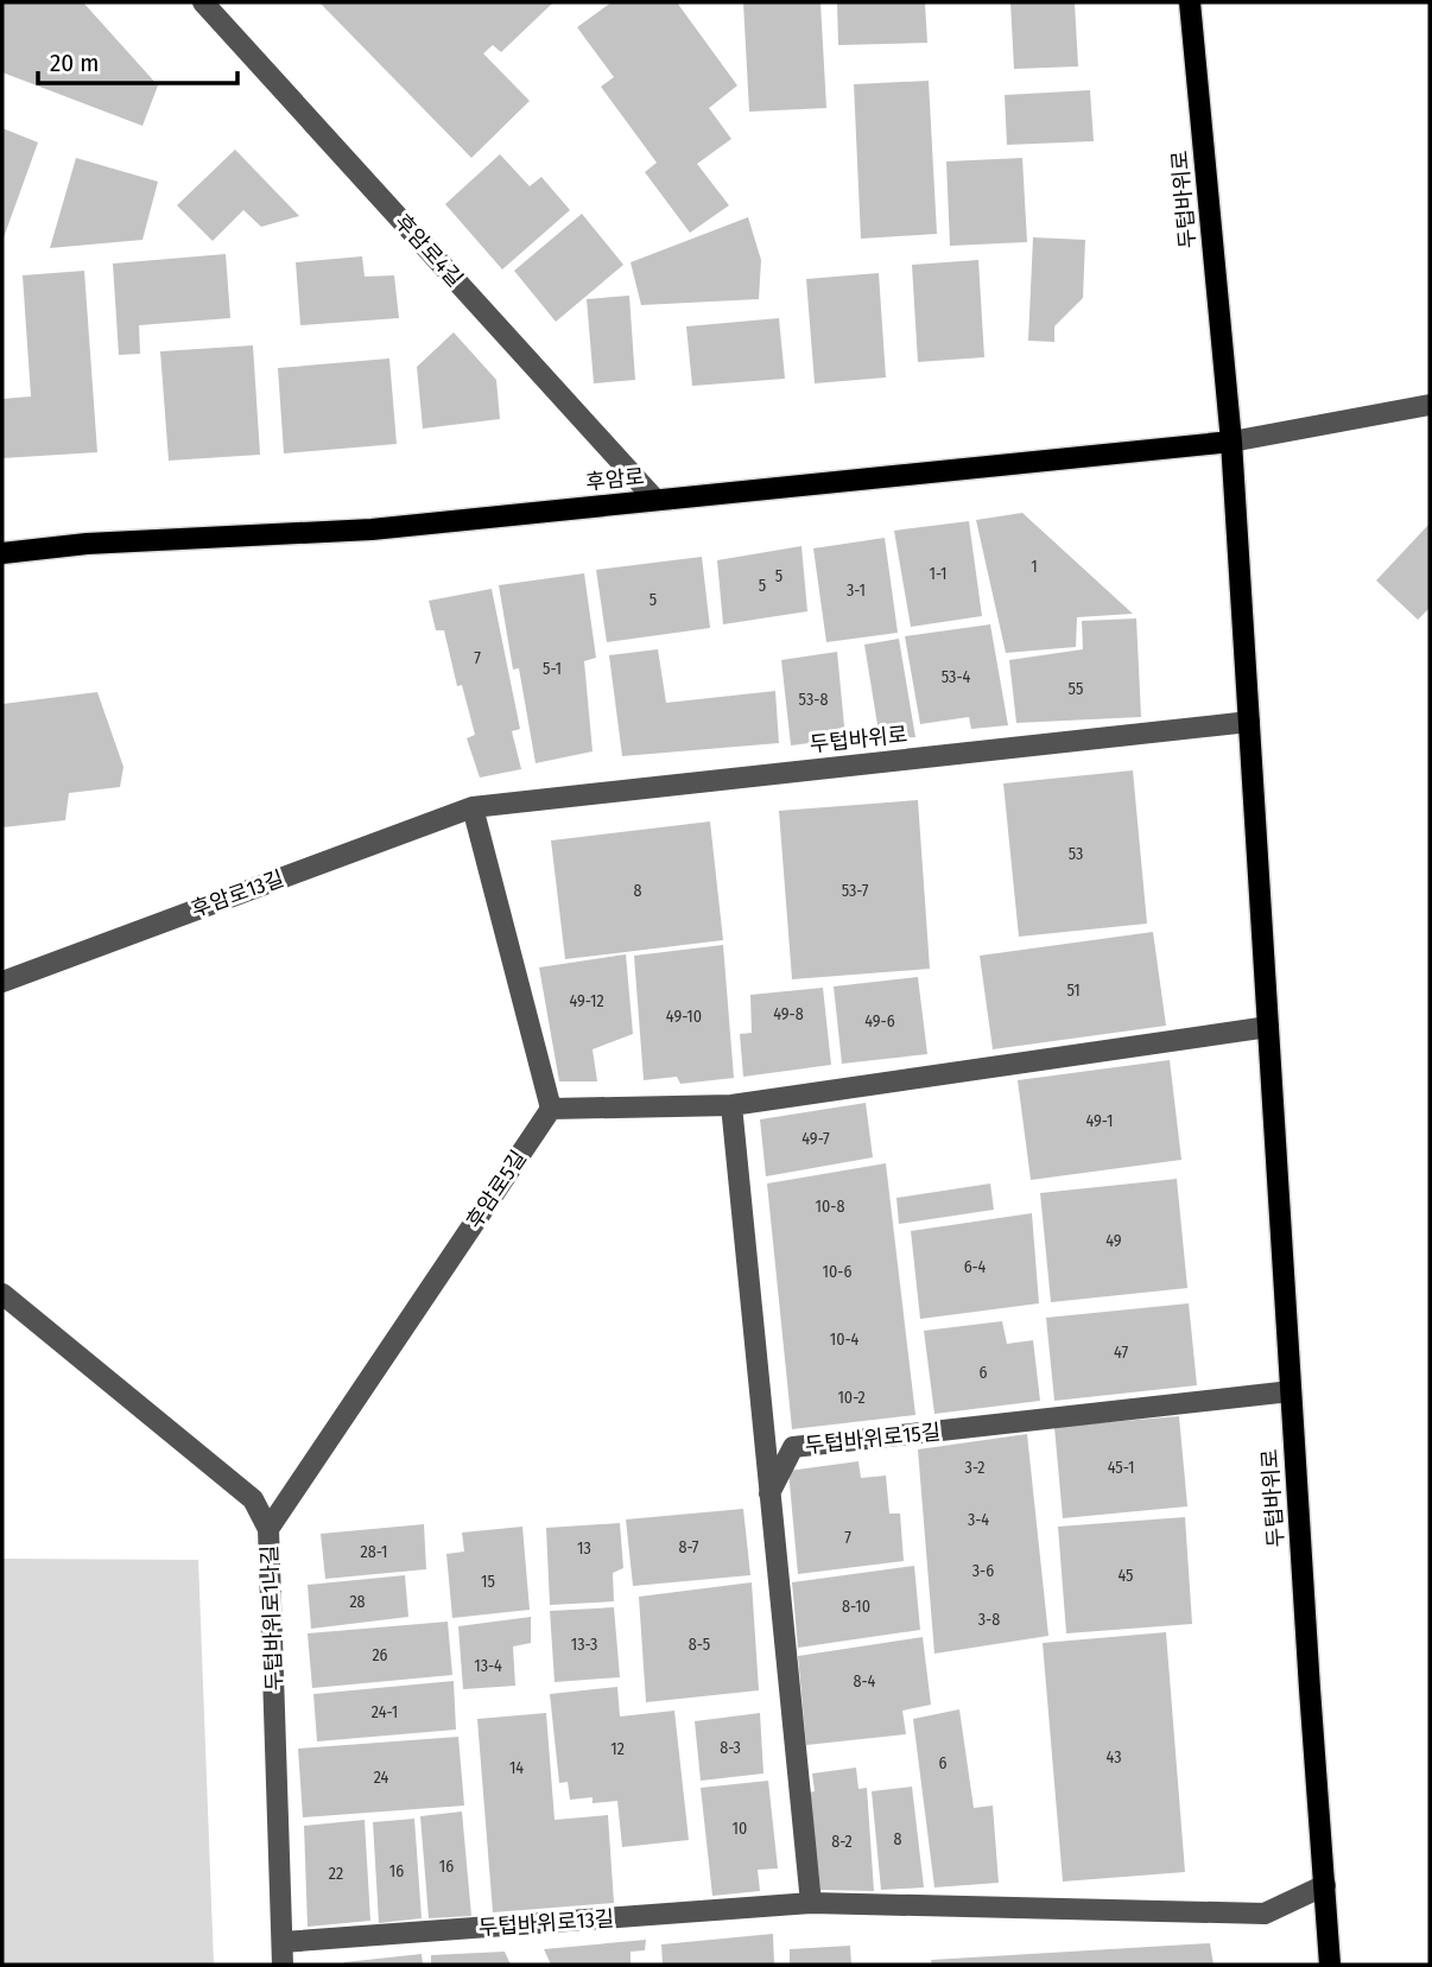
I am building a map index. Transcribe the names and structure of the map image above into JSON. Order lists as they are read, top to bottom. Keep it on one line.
{"streets":{"main road":["두텁바위로","후암로"],"street":["후암로4길","후암로13길","후암로5길","두텁바위로15길","두텁바위로1나길","두텁바위로13길"]},"crossings":[["두텁바위로","후암로"],["두텁바위로","후암로13길"],["두텁바위로","두텁바위로15길"],["두텁바위로","두텁바위로13길"],["후암로4길","후암로"],["후암로5길","두텁바위로1나길"],["두텁바위로1나길","두텁바위로13길"]],"house_numbers":["1","1-1","5","5","3-1","5","7","5-1","53-4","55","53-8","53","8","53-7","51","49-12","49-8","49-10","49-6","49-1","49-7","10-8","49","6-4","10-6","10-4","47","6","10-2","3-2","45-1","3-4","7","8-7","13","28-1","3-6","45","15","28","8-10","3-8","13-3","8-5","26","13-4","8-4","24-1","8-3","12","43","6","14","24","10","8","8-2","16","16","22"],"scale_bar":"20 m"}
